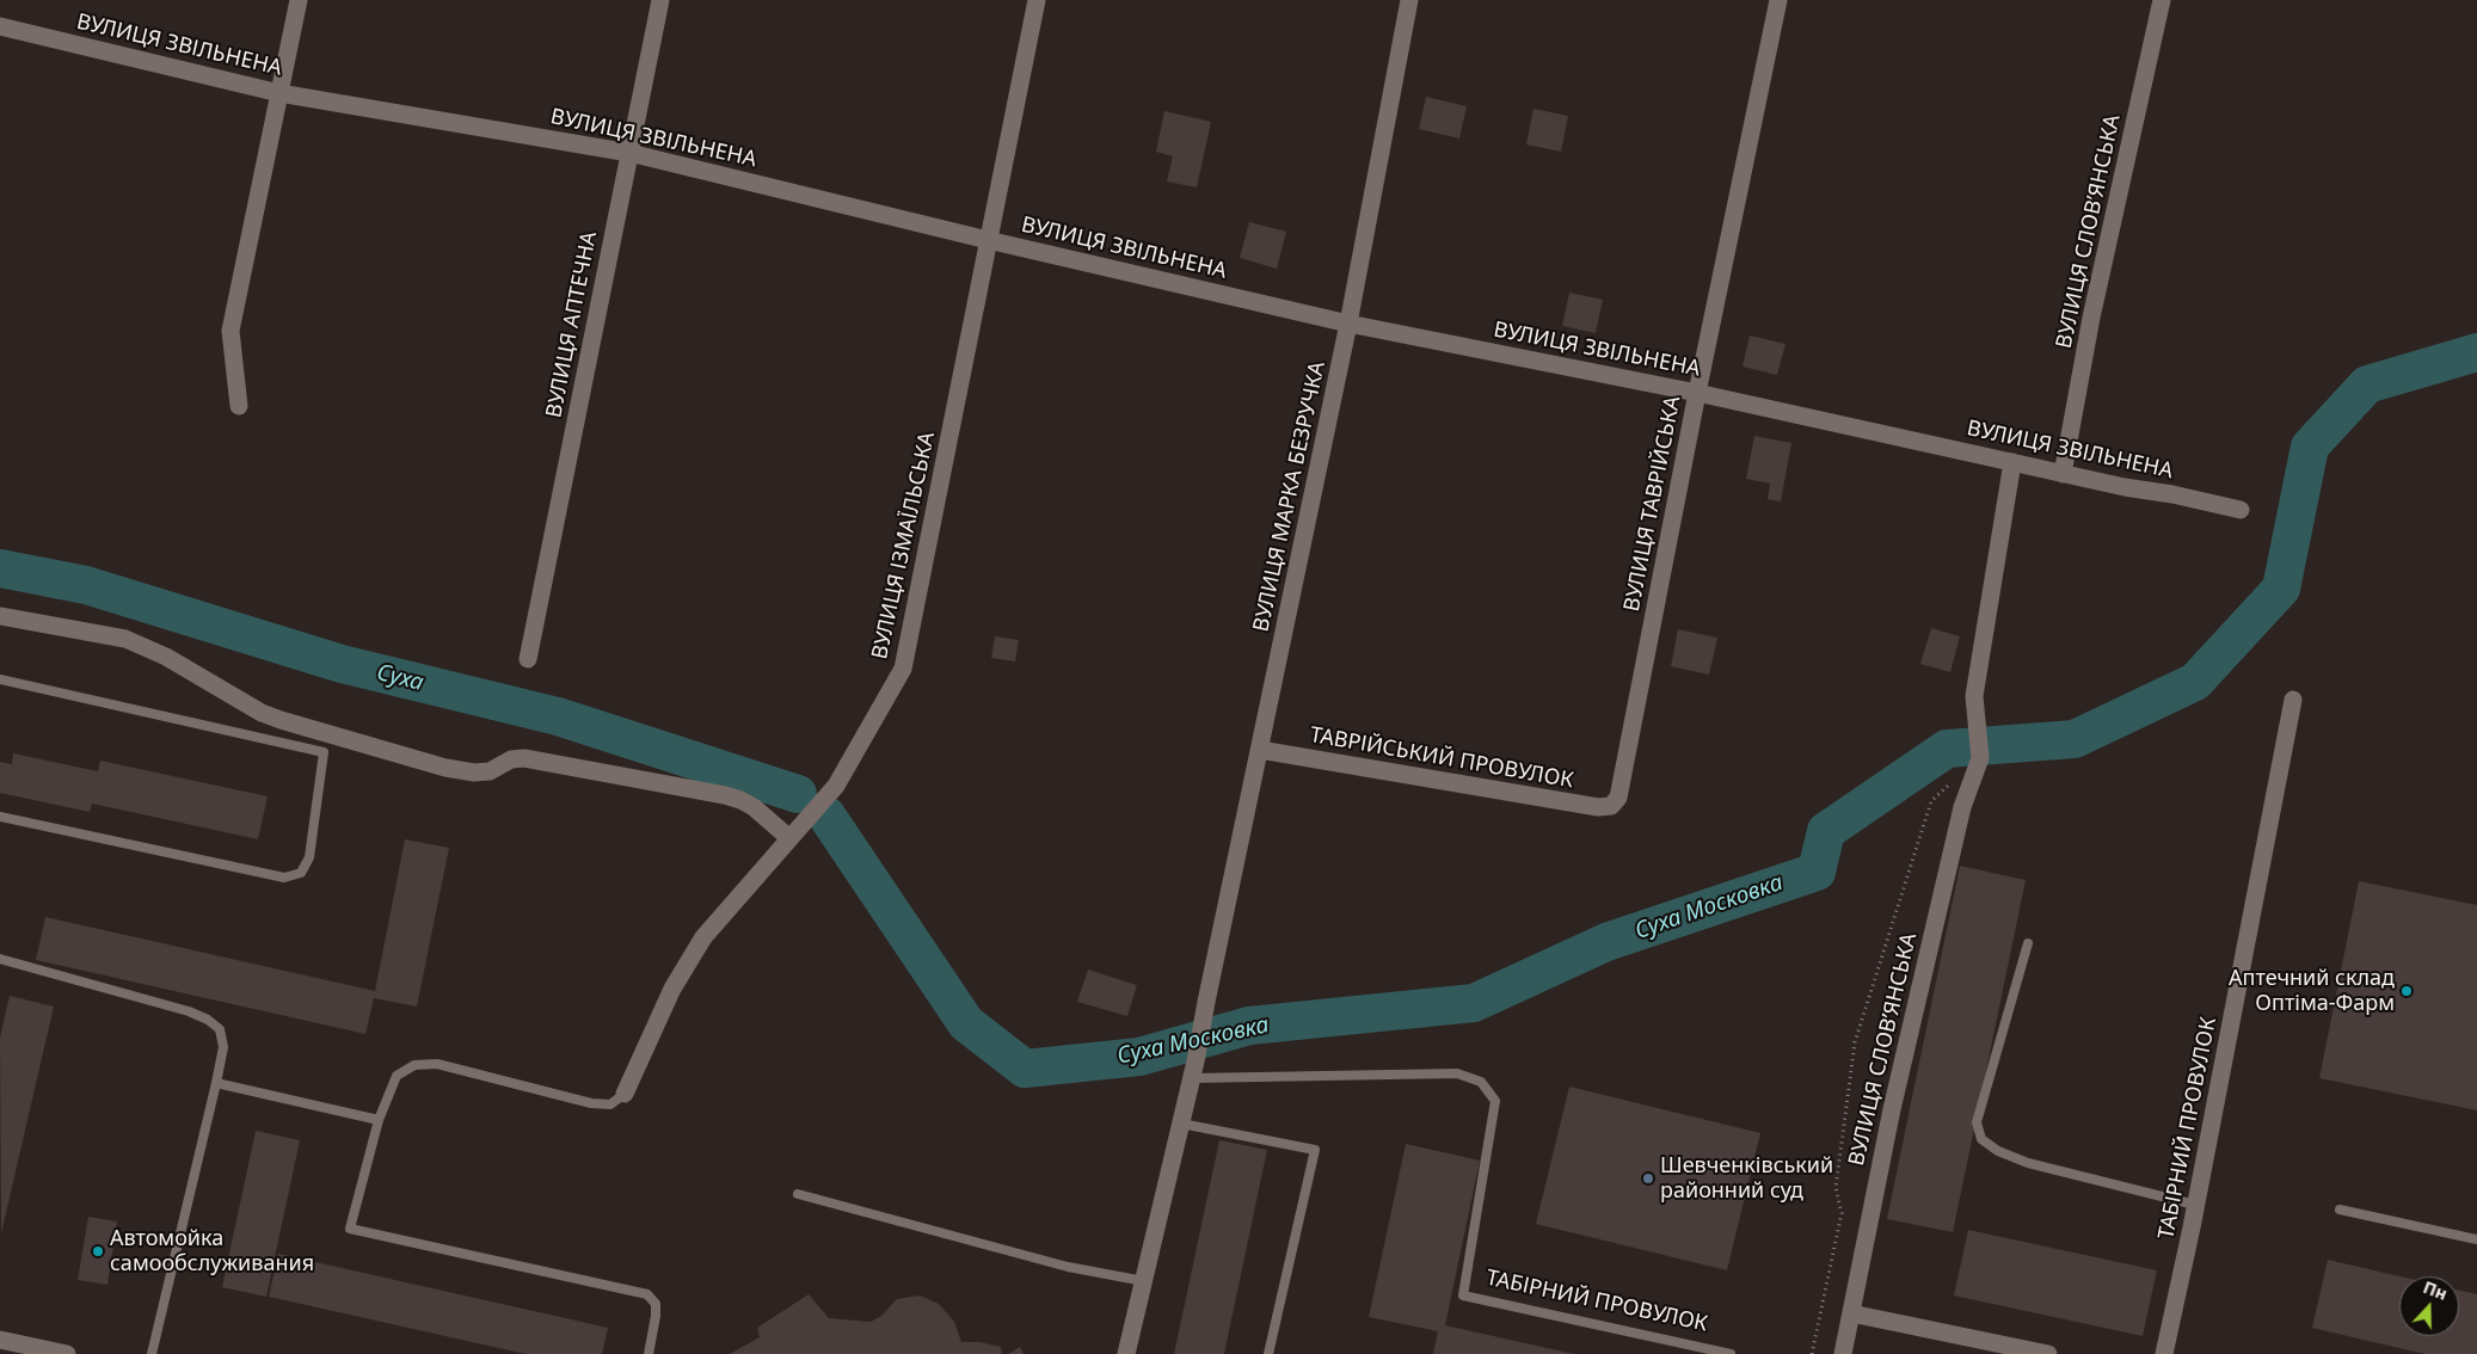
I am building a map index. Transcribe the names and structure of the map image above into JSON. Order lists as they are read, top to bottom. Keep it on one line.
{"streets":{"street":["ВУЛИЦЯ ЗВІЛЬНЕНА","ВУЛИЦЯ СЛОВ’ЯНСЬКА","ВУЛИЦЯ АПТЕЧНА","ВУЛИЦЯ МАРКА БЕЗРУЧКА","ВУЛИЦЯ ТАВРІЙСЬКА","ВУЛИЦЯ ІЗМАЇЛЬСЬКА","ТАВРІЙСЬКИЙ ПРОВУЛОК","ТАБІРНИЙ ПРОВУЛОК"]},"crossings":[["ВУЛИЦЯ ЗВІЛЬНЕНА","ВУЛИЦЯ СЛОВ’ЯНСЬКА"],["ВУЛИЦЯ ЗВІЛЬНЕНА","ВУЛИЦЯ АПТЕЧНА"],["ВУЛИЦЯ ЗВІЛЬНЕНА","ВУЛИЦЯ МАРКА БЕЗРУЧКА"],["ВУЛИЦЯ ЗВІЛЬНЕНА","ВУЛИЦЯ ТАВРІЙСЬКА"],["ВУЛИЦЯ ЗВІЛЬНЕНА","ВУЛИЦЯ ІЗМАЇЛЬСЬКА"],["ВУЛИЦЯ МАРКА БЕЗРУЧКА","ТАВРІЙСЬКИЙ ПРОВУЛОК"],["ВУЛИЦЯ МАРКА БЕЗРУЧКА","ТАБІРНИЙ ПРОВУЛОК"],["ВУЛИЦЯ ТАВРІЙСЬКА","ТАВРІЙСЬКИЙ ПРОВУЛОК"]],"water":["Суха","Суха Московка"],"places":["Аптечний склад Оптіма-Фарм","Шевченківський районний суд","Автомойка самообслуживания"],"north":"top"}
